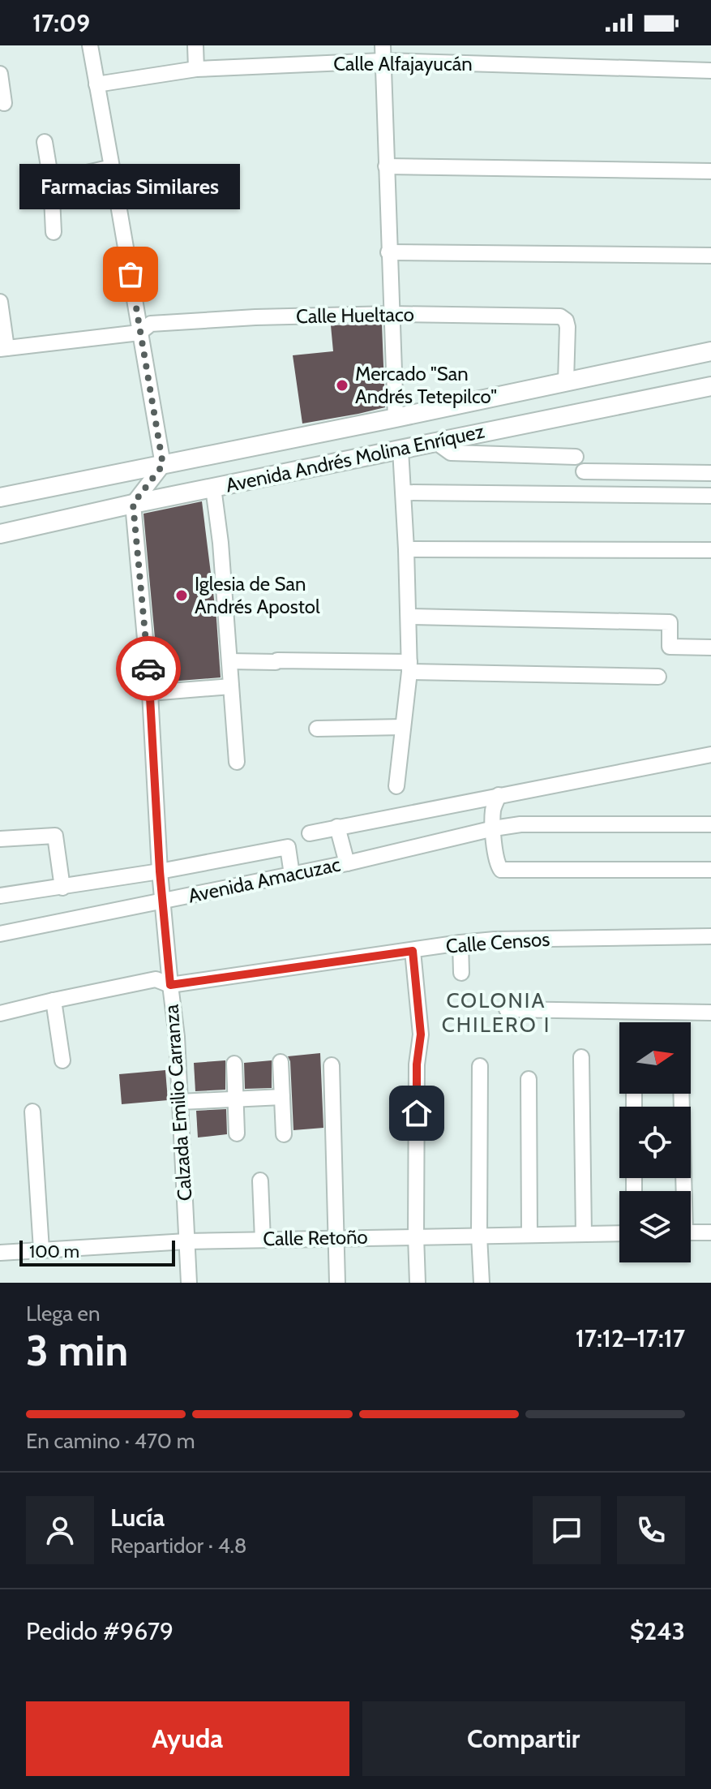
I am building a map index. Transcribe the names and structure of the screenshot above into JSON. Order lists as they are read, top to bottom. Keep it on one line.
{"streets":{"main road":["Avenida Andrés Molina Enríquez"],"street":["Calle Alfajayucán","Calle Hueltaco","Avenida Amacuzac","Calle Censos","Calzada Emilio Carranza","Calle Retoño"]},"crossings":[["Calle Hueltaco","Avenida Andrés Molina Enríquez"],["Avenida Andrés Molina Enríquez","Calzada Emilio Carranza"],["Avenida Amacuzac","Calzada Emilio Carranza"],["Calle Censos","Calzada Emilio Carranza"],["Calzada Emilio Carranza","Calle Retoño"]],"districts":["COLONIA CHILERO I"],"places":["Farmacias Similares","Mercado \"San Andrés Tetepilco\"","Iglesia de San Andrés Apostol"],"scale_bar":"100 m","north":"right","page":{"status":"17:09","bubble":"Farmacias Similares","scale":"100 m","heading":["3 min","Llega en","17:12–17:17"],"panel":["Lucía","Repartidor · 4.8","Pedido #9679","$243"],"bar":"En camino · 470 m","buttons":["Ayuda","Compartir"]}}
